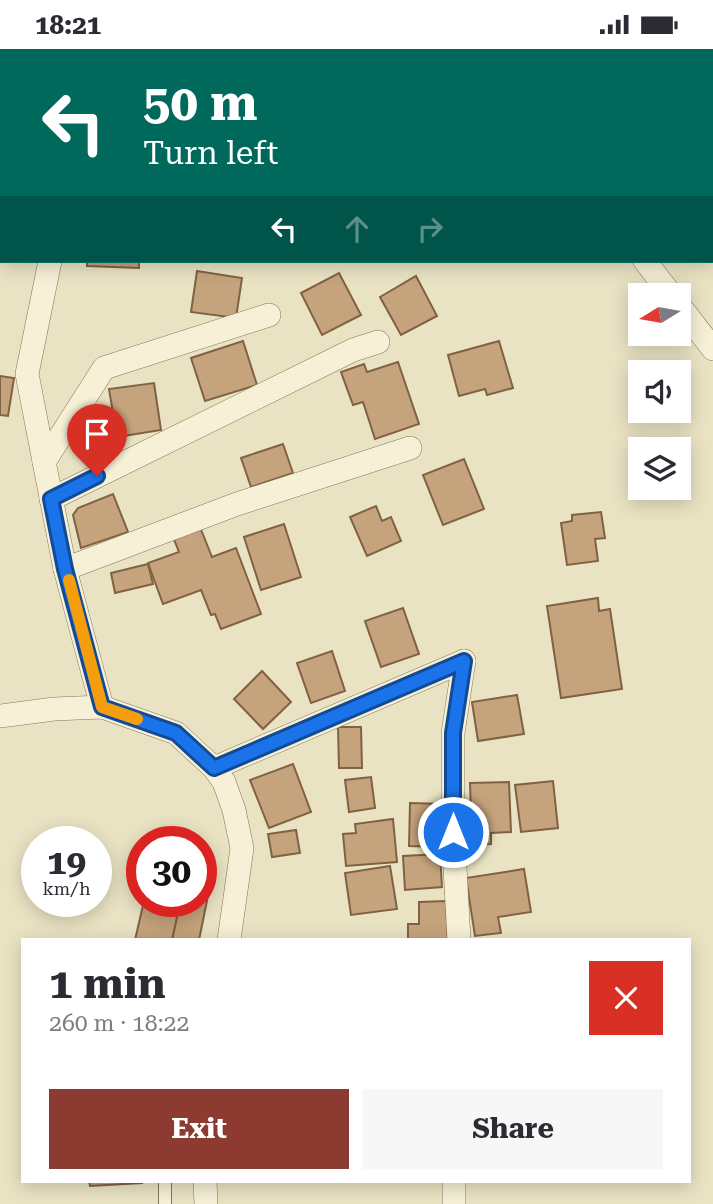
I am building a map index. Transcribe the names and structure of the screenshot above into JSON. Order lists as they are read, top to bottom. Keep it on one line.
{"north":"left","page":{"status":"18:21","turn":["50 m","Turn left"],"speed":"19 km/h","limit":"30","heading":["1 min","260 m · 18:22"],"buttons":["Exit","Share"]}}
